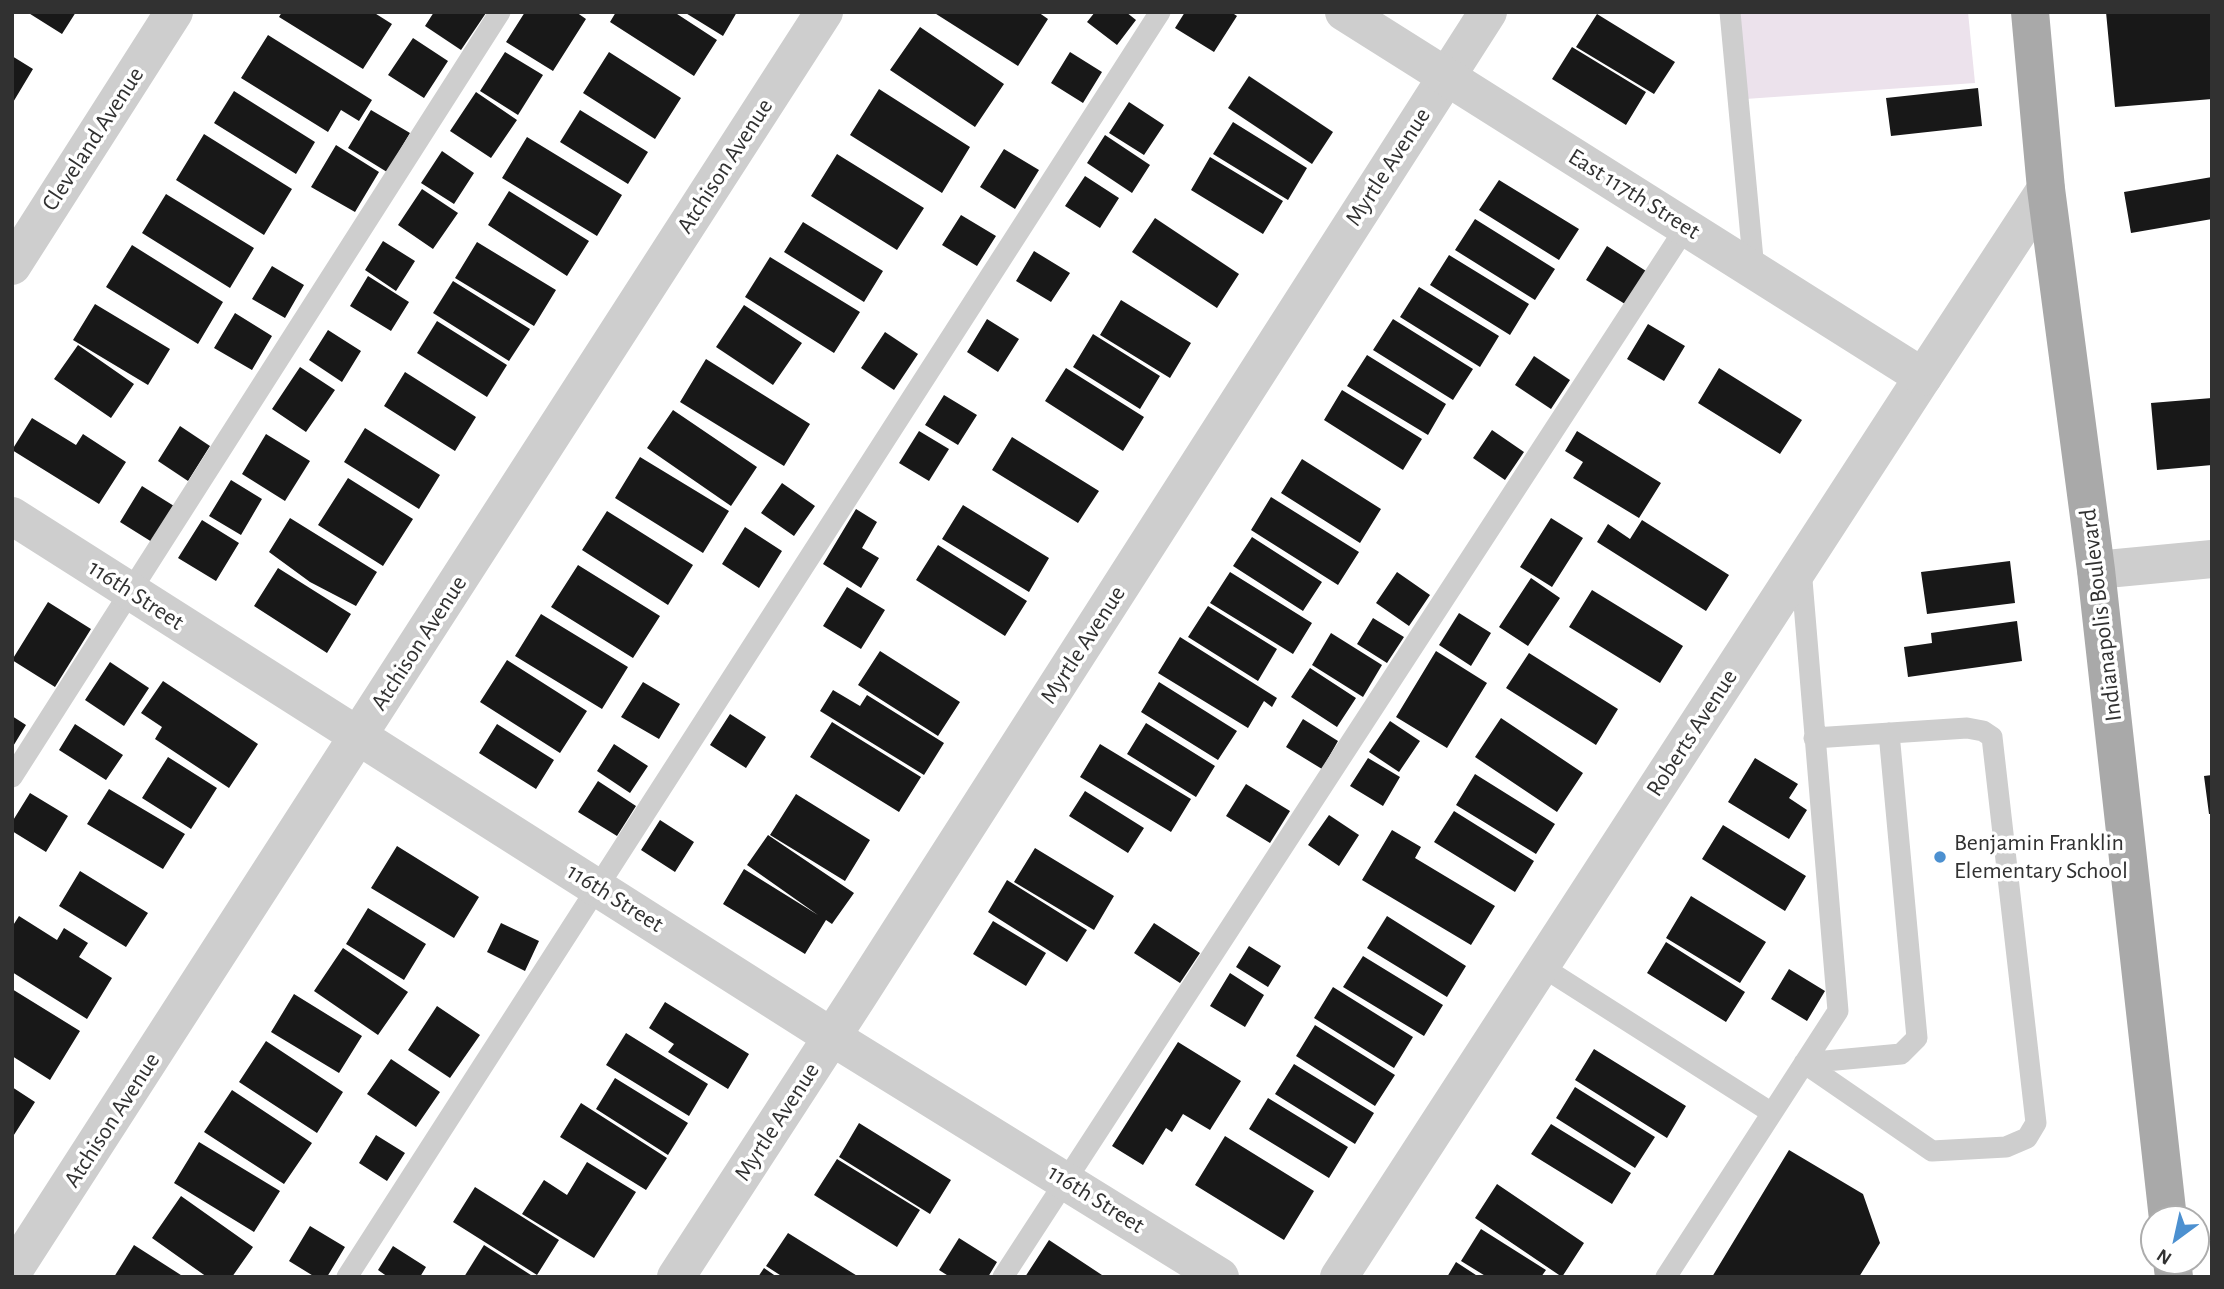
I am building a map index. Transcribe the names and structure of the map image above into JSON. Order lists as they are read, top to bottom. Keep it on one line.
{"streets":{"main road":["Indianapolis Boulevard"],"street":["Cleveland Avenue","Atchison Avenue","Myrtle Avenue","East 117th Street","116th Street","Roberts Avenue"]},"crossings":[["Atchison Avenue","116th Street"],["Myrtle Avenue","East 117th Street"],["Myrtle Avenue","116th Street"],["East 117th Street","Roberts Avenue"],["Indianapolis Boulevard","Roberts Avenue"]],"places":["Benjamin Franklin Elementary School"],"north":"bottom left"}
